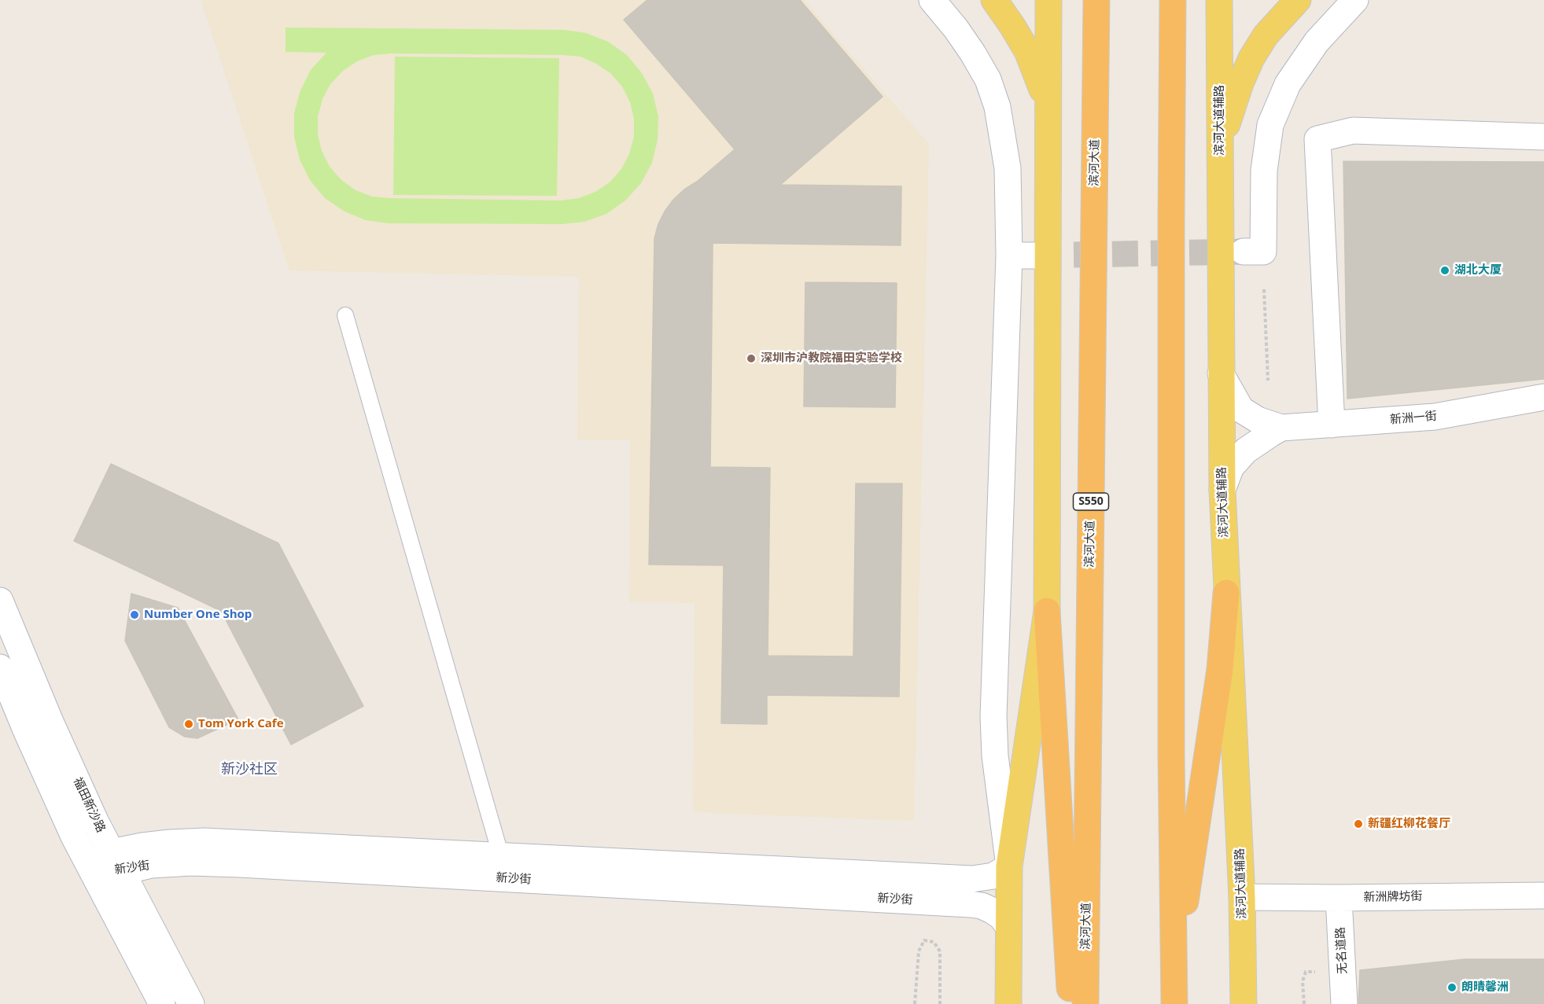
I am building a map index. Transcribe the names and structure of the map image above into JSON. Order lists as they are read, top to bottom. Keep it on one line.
{"streets":{"highway":["滨河大道","S550"],"main road":["滨河大道辅路"],"street":["新洲一街","福田新沙路","新沙街","新洲牌坊街","无名道路"]},"crossings":[["滨河大道辅路","新洲牌坊街"],["福田新沙路","新沙街"],["新洲牌坊街","无名道路"]],"districts":["新沙社区"],"places":["湖北大厦","深圳市沪教院福田实验学校","Number One Shop","Tom York Cafe","新疆红柳花餐厅","朗晴馨洲"]}
